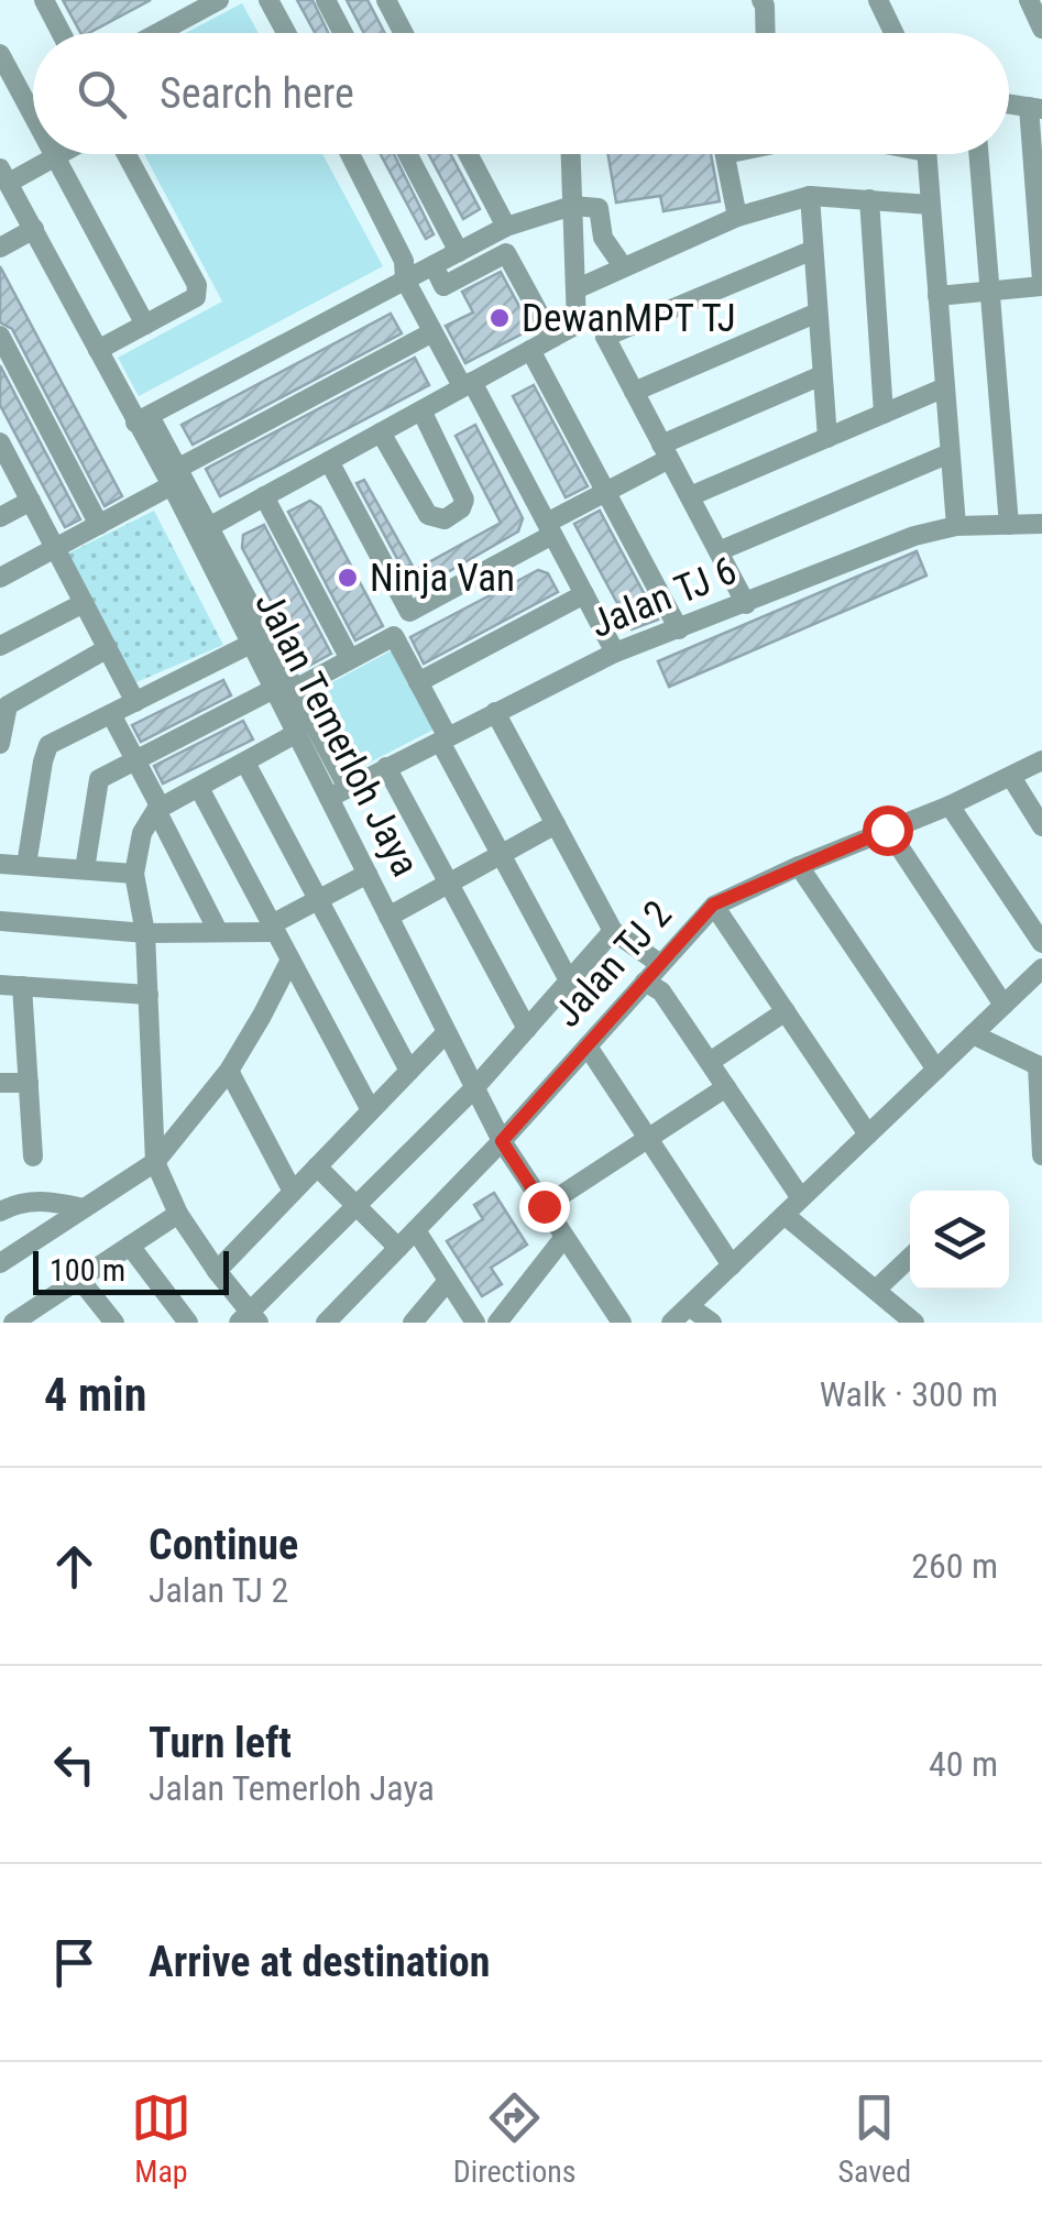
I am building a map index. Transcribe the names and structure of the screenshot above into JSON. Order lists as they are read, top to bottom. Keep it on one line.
{"streets":{"street":["Jalan TJ 6","Jalan Temerloh Jaya","Jalan TJ 2"]},"crossings":[["Jalan TJ 6","Jalan Temerloh Jaya"],["Jalan Temerloh Jaya","Jalan TJ 2"]],"places":["DewanMPT TJ","Ninja Van"],"scale_bar":"100 m","page":{"search":"Search here","scale":"100 m","heading":["4 min","Walk · 300 m"],"list":[["Continue","Jalan TJ 2","260 m"],["Turn left","Jalan Temerloh Jaya","40 m"],"Arrive at destination"],"nav":["Map","Directions","Saved"]}}
